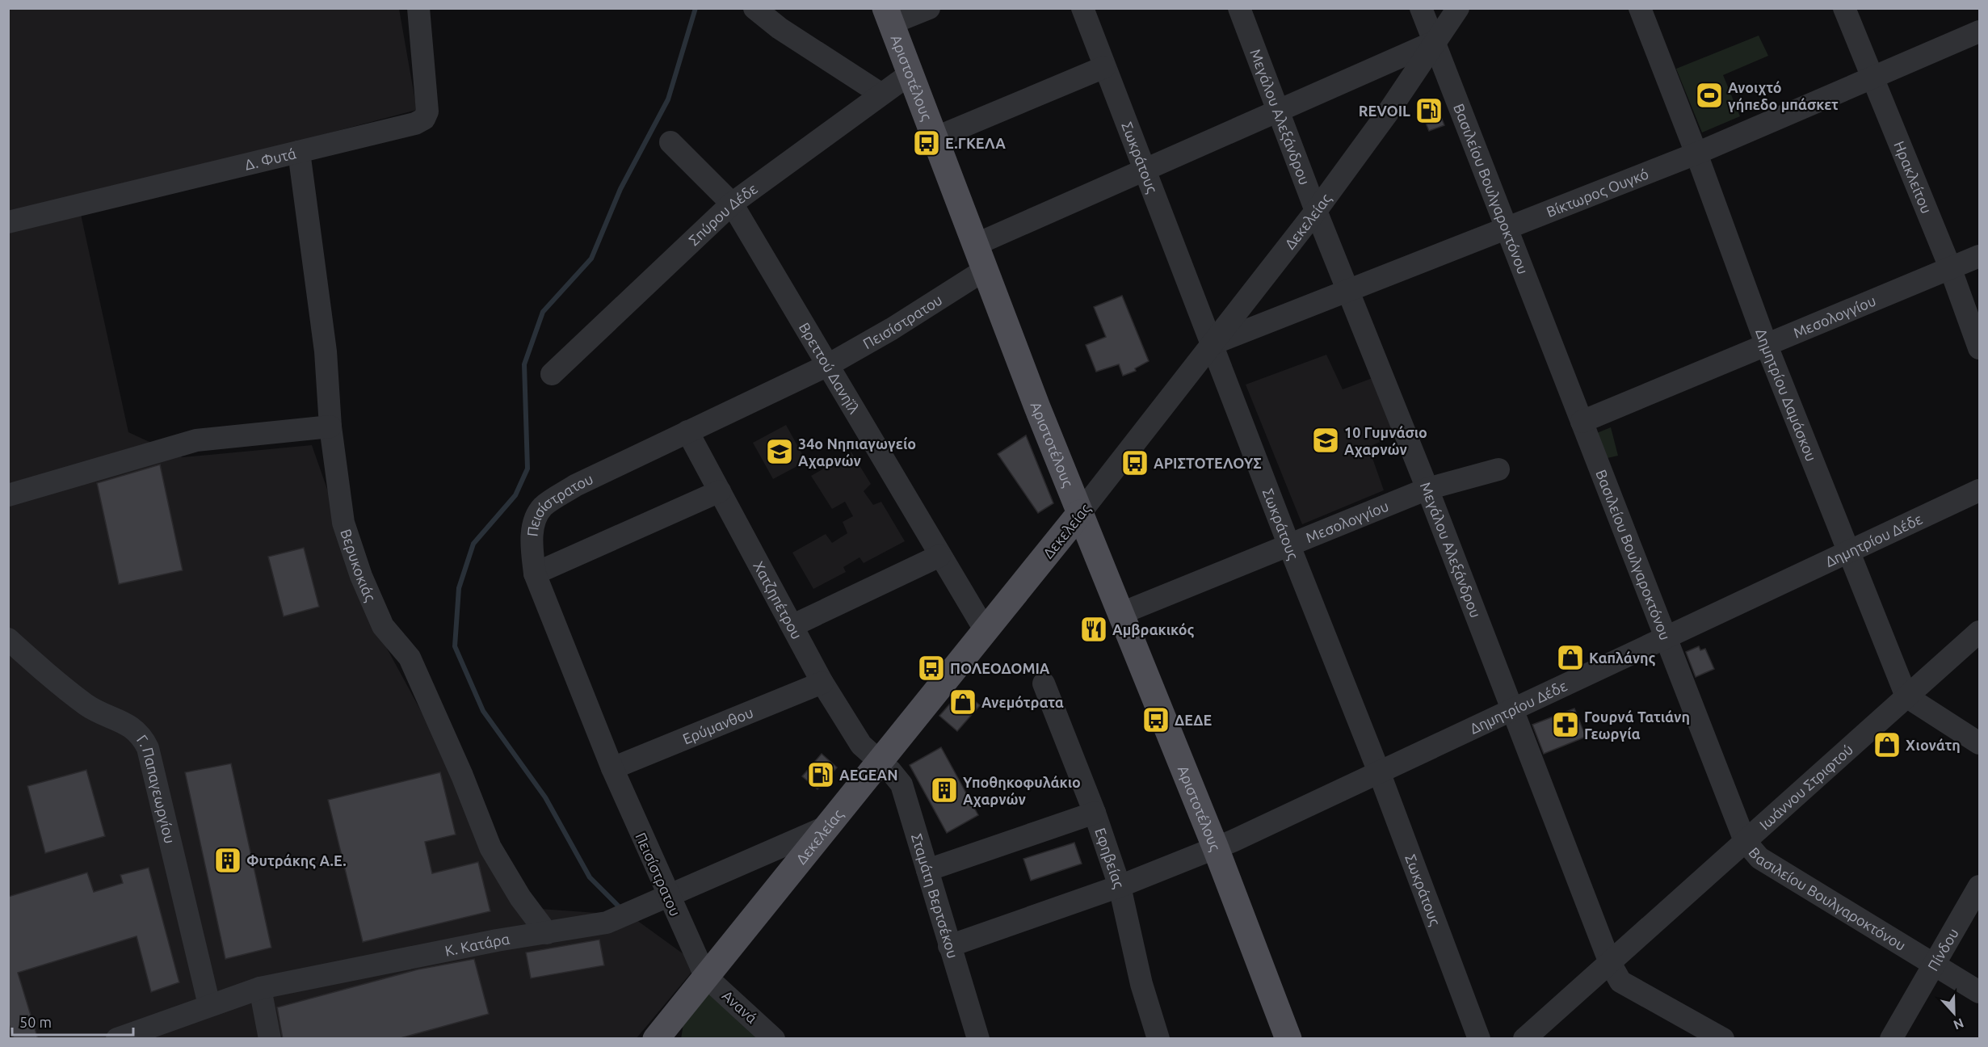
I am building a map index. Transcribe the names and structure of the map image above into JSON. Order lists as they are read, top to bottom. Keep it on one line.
{"streets":{"main road":["Αριστοτέλους","Δεκελείας"],"street":["Μεγάλου Αλεξάνδρου","Σωκράτους","Δ. Φυτά","Ηρακλείτου","Βασιλείου Βουλγαροκτόνου","Βίκτωρος Ουγκό","Σπύρου Δέδε","Μεσολογγίου","Πεισίστρατου","Βρεττού Δανηΐλ","Δημητρίου Δαμάσκου","Δημητρίου Δέδε","Βερυκοκιάς","Χατζηπέτρου","Ερύμανθου","Ιωάννου Στριφτού","Γ. Παπαγεωργίου","Εφηβείας","Σταμάτη Βερτσέκου","Κ. Κατάρα","Πίνδου","Ανανά"]},"crossings":[["Αριστοτέλους","Σπύρου Δέδε"],["Αριστοτέλους","Δεκελείας"],["Αριστοτέλους","Μεσολογγίου"],["Αριστοτέλους","Πεισίστρατου"],["Αριστοτέλους","Δημητρίου Δέδε"],["Μεγάλου Αλεξάνδρου","Βίκτωρος Ουγκό"],["Μεγάλου Αλεξάνδρου","Δεκελείας"],["Μεγάλου Αλεξάνδρου","Μεσολογγίου"],["Μεγάλου Αλεξάνδρου","Δημητρίου Δέδε"],["Μεγάλου Αλεξάνδρου","Ιωάννου Στριφτού"],["Σωκράτους","Βίκτωρος Ουγκό"],["Σωκράτους","Δεκελείας"],["Σωκράτους","Μεσολογγίου"],["Σωκράτους","Δημητρίου Δέδε"],["Δ. Φυτά","Βερυκοκιάς"],["Ηρακλείτου","Βίκτωρος Ουγκό"],["Ηρακλείτου","Μεσολογγίου"],["Βασιλείου Βουλγαροκτόνου","Βίκτωρος Ουγκό"],["Βασιλείου Βουλγαροκτόνου","Δεκελείας"],["Βασιλείου Βουλγαροκτόνου","Μεσολογγίου"],["Βασιλείου Βουλγαροκτόνου","Δημητρίου Δέδε"],["Βασιλείου Βουλγαροκτόνου","Ιωάννου Στριφτού"],["Βασιλείου Βουλγαροκτόνου","Πίνδου"],["Βίκτωρος Ουγκό","Δεκελείας"],["Βίκτωρος Ουγκό","Δημητρίου Δαμάσκου"],["Σπύρου Δέδε","Βρεττού Δανηΐλ"],["Δεκελείας","Πεισίστρατου"],["Δεκελείας","Βρεττού Δανηΐλ"],["Δεκελείας","Χατζηπέτρου"],["Δεκελείας","Σταμάτη Βερτσέκου"],["Δεκελείας","Κ. Κατάρα"],["Δεκελείας","Ανανά"],["Μεσολογγίου","Δημητρίου Δαμάσκου"],["Πεισίστρατου","Βρεττού Δανηΐλ"],["Πεισίστρατου","Χατζηπέτρου"],["Πεισίστρατου","Ερύμανθου"],["Πεισίστρατου","Κ. Κατάρα"],["Πεισίστρατου","Ανανά"],["Δημητρίου Δαμάσκου","Δημητρίου Δέδε"],["Δημητρίου Δαμάσκου","Ιωάννου Στριφτού"],["Δημητρίου Δέδε","Εφηβείας"],["Δημητρίου Δέδε","Σταμάτη Βερτσέκου"],["Βερυκοκιάς","Κ. Κατάρα"],["Χατζηπέτρου","Ερύμανθου"],["Χατζηπέτρου","Σταμάτη Βερτσέκου"],["Γ. Παπαγεωργίου","Κ. Κατάρα"]],"places":{"sports":["Ανοιχτό γήπεδο μπάσκετ"],"fuel station":["REVOIL","AEGEAN"],"bus stop":["Ε.ΓΚΕΛΑ","ΑΡΙΣΤΟΤΕΛΟΥΣ","ΠΟΛΕΟΔΟΜΙΑ","ΔΕΔΕ"],"school or university":["10 Γυμνάσιο Αχαρνών","34o Νηπιαγωγείο Αχαρνών"],"restaurant":["Αμβρακικός"],"shop":["Καπλάνης","Ανεμότρατα","Χιονάτη"],"pharmacy":["Γουρνά Τατιάνη Γεωργία"],"building":["Υποθηκοφυλάκιο Αχαρνών","Φυτράκης Α.Ε."]},"scale_bar":"50 m","north":"bottom"}
